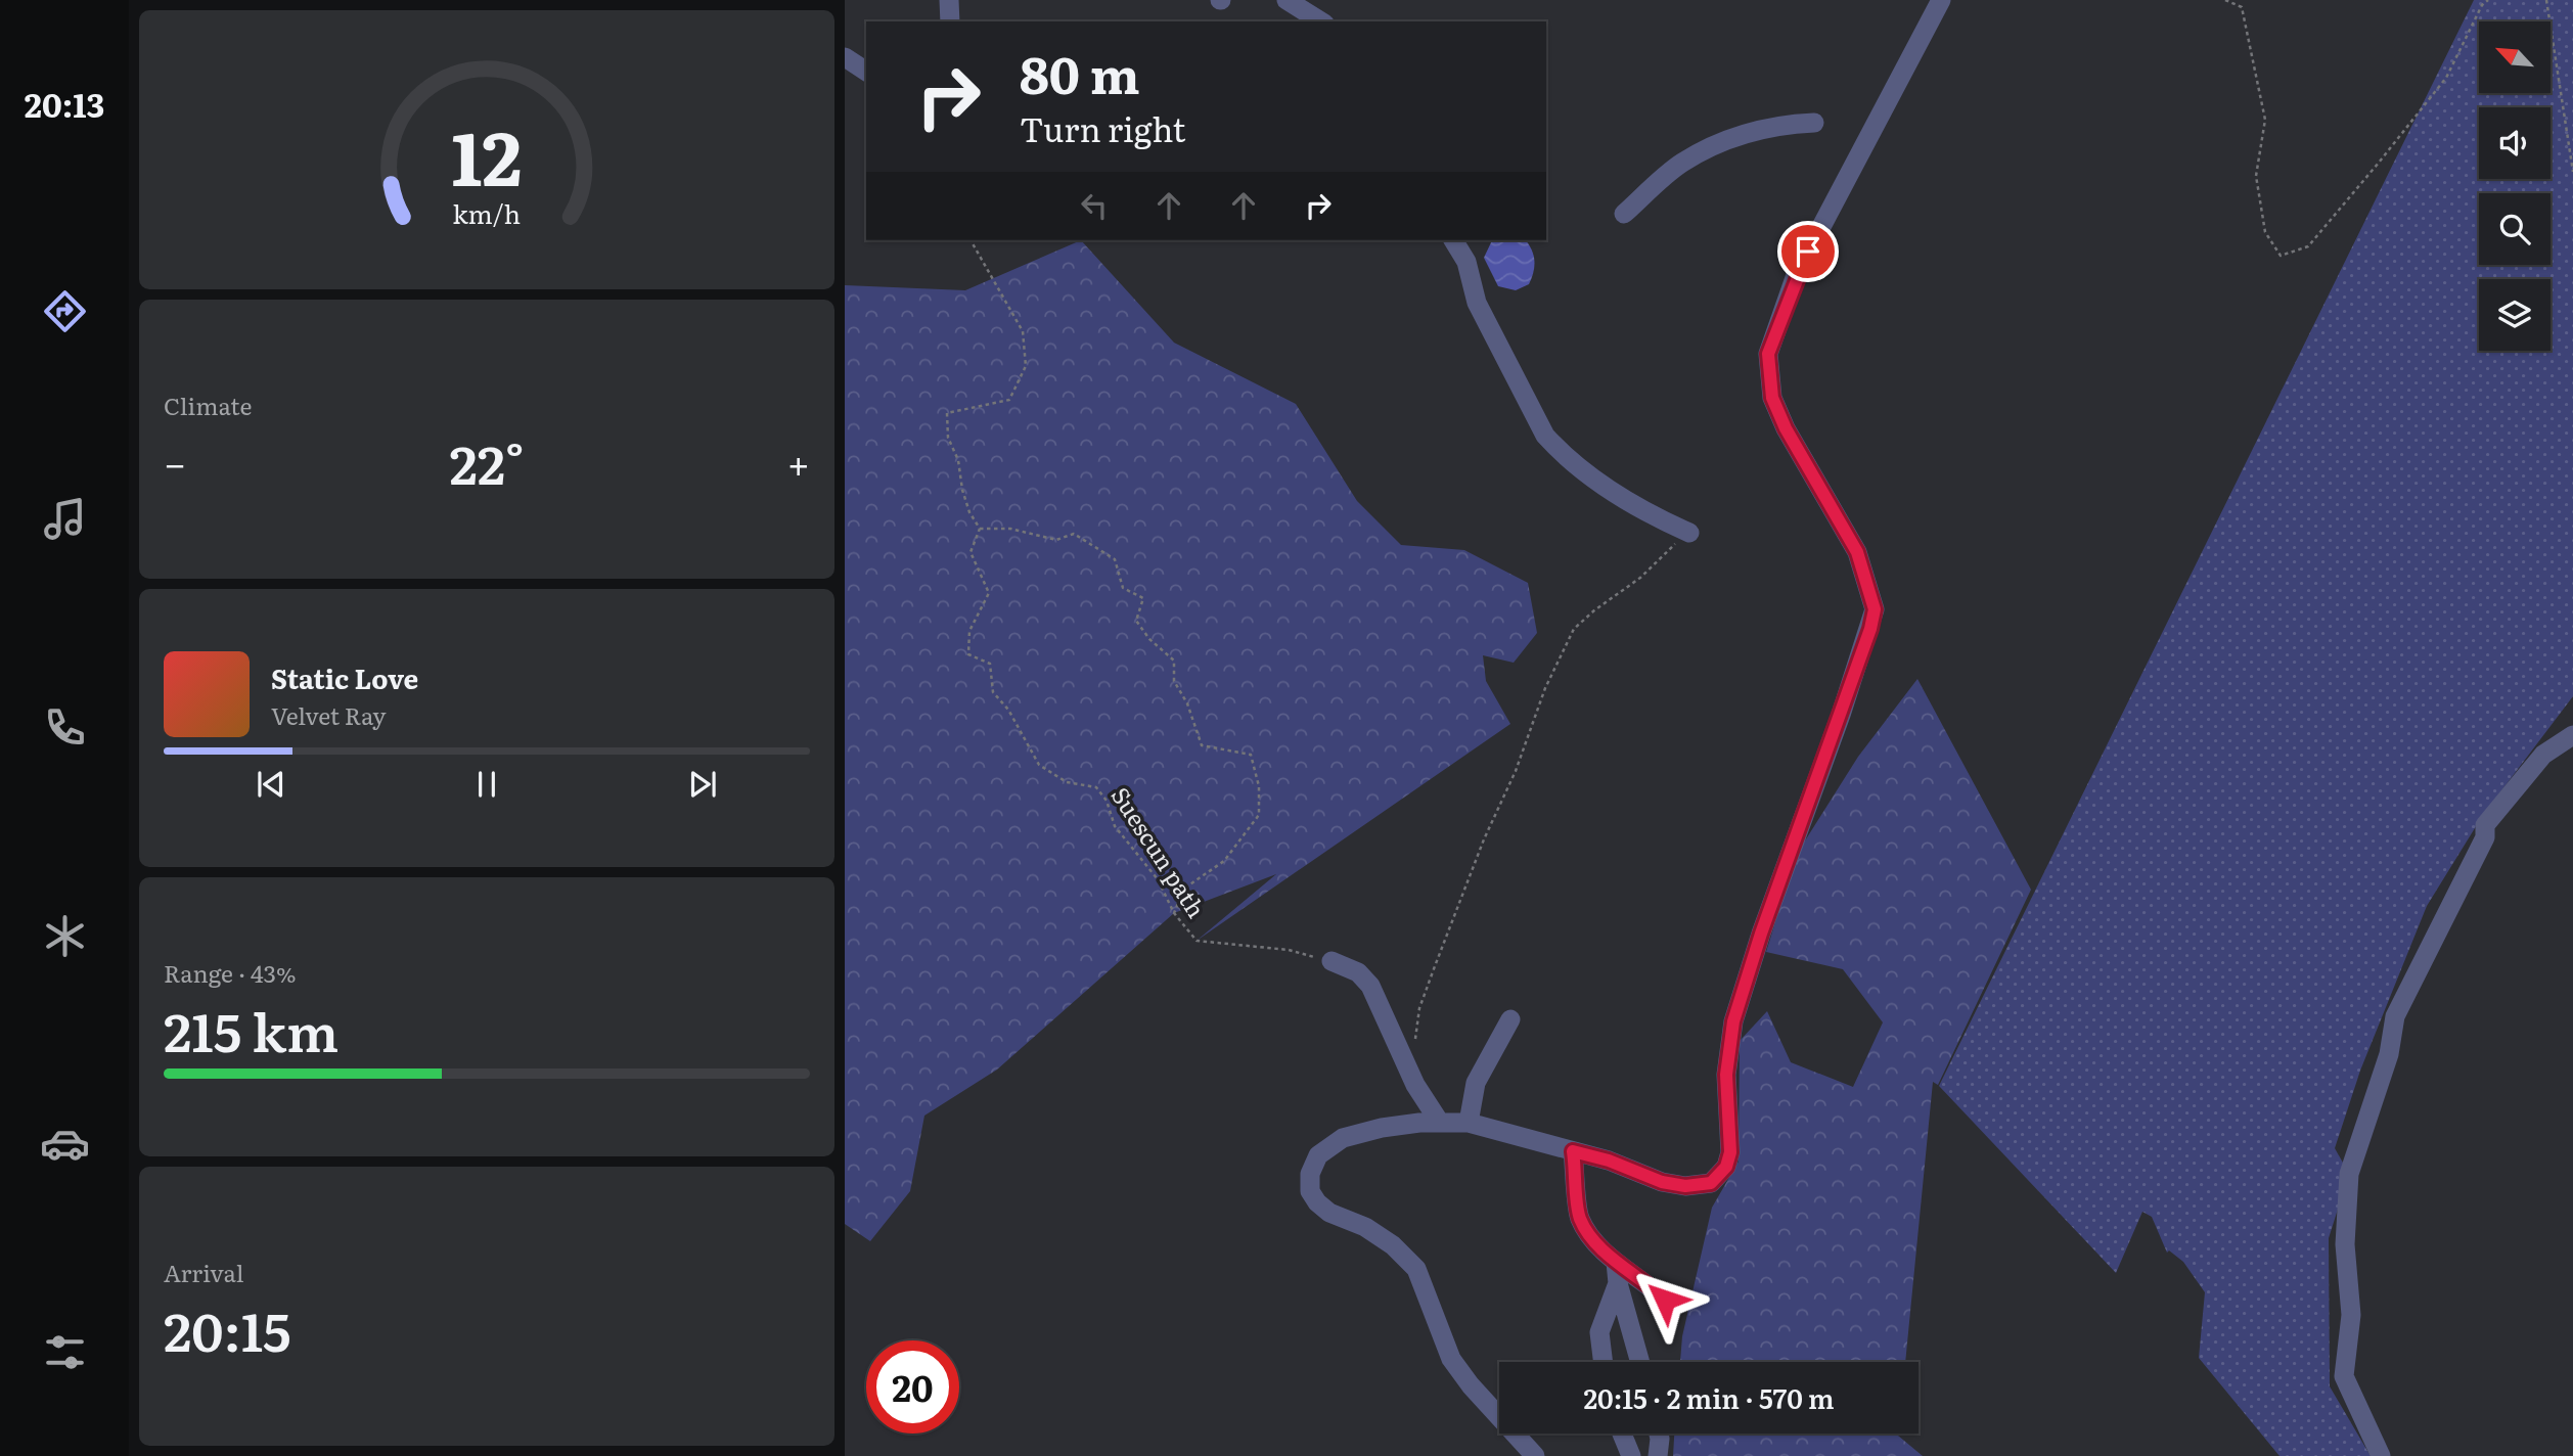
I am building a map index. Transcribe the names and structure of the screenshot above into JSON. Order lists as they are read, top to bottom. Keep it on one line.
{"streets":{"path":["Suescun path"]},"north":"top left","page":{"tabs":"20:13","turn":["80 m","Turn right"],"tile":["Climate",["Range · 43%","215 km"],["Arrival","20:15"]],"heat":["−","22°","+"],"song":["Static Love","Velvet Ray"],"limit":"20","trip":"20:15 · 2 min · 570 m","gauge":["12","km/h"]}}
